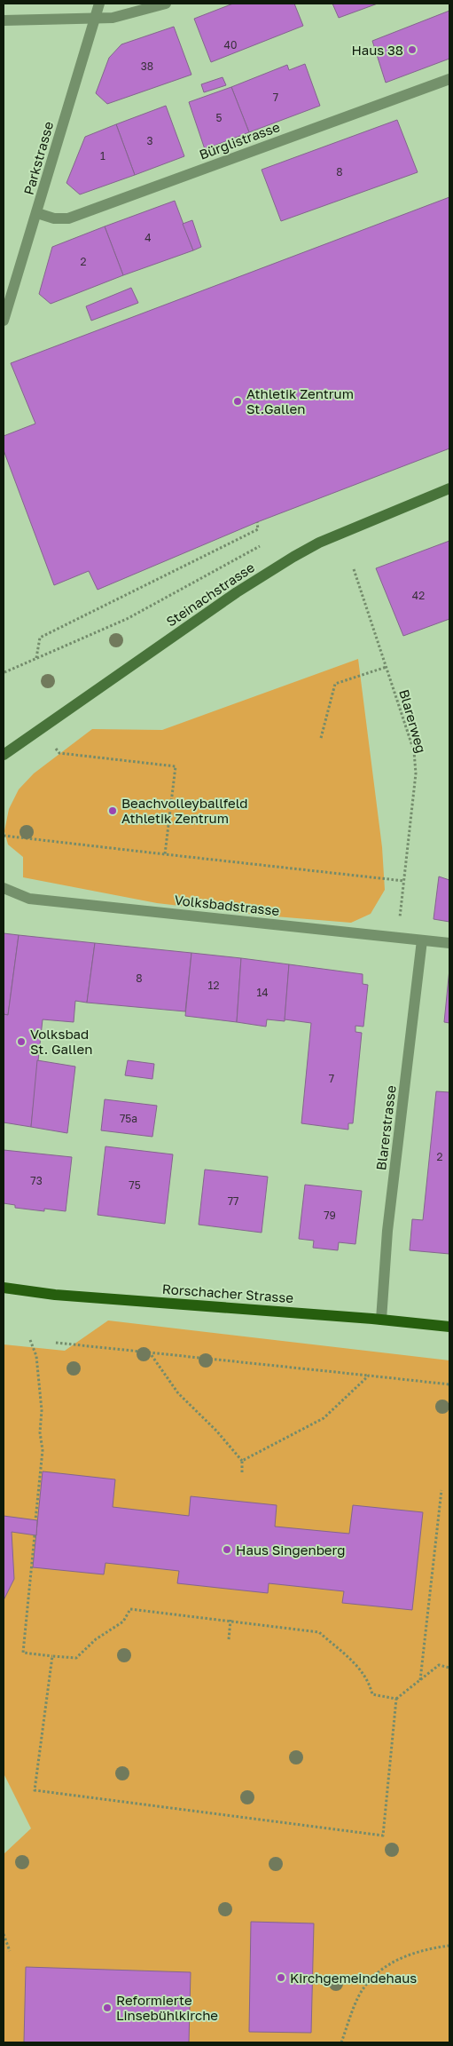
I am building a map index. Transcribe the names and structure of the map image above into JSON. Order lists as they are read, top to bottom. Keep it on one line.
{"streets":{"main road":["Steinachstrasse","Rorschacher Strasse"],"street":["Bürglistrasse","Parkstrasse","Volksbadstrasse","Blarerstrasse"],"path":["Blarerweg"]},"crossings":[["Bürglistrasse","Parkstrasse"],["Blarerweg","Volksbadstrasse"],["Volksbadstrasse","Blarerstrasse"],["Blarerstrasse","Rorschacher Strasse"]],"places":["Haus 38","Athletik Zentrum St.Gallen","Beachvolleyballfeld Athletik Zentrum","Volksbad St. Gallen","Haus Singenberg","Kirchgemeindehaus","Reformierte Linsebühlkirche"],"house_numbers":["40","38","7","5","3","1","8","4","2","42","8","12","14","7","75a","2","73","75","77","79"]}
